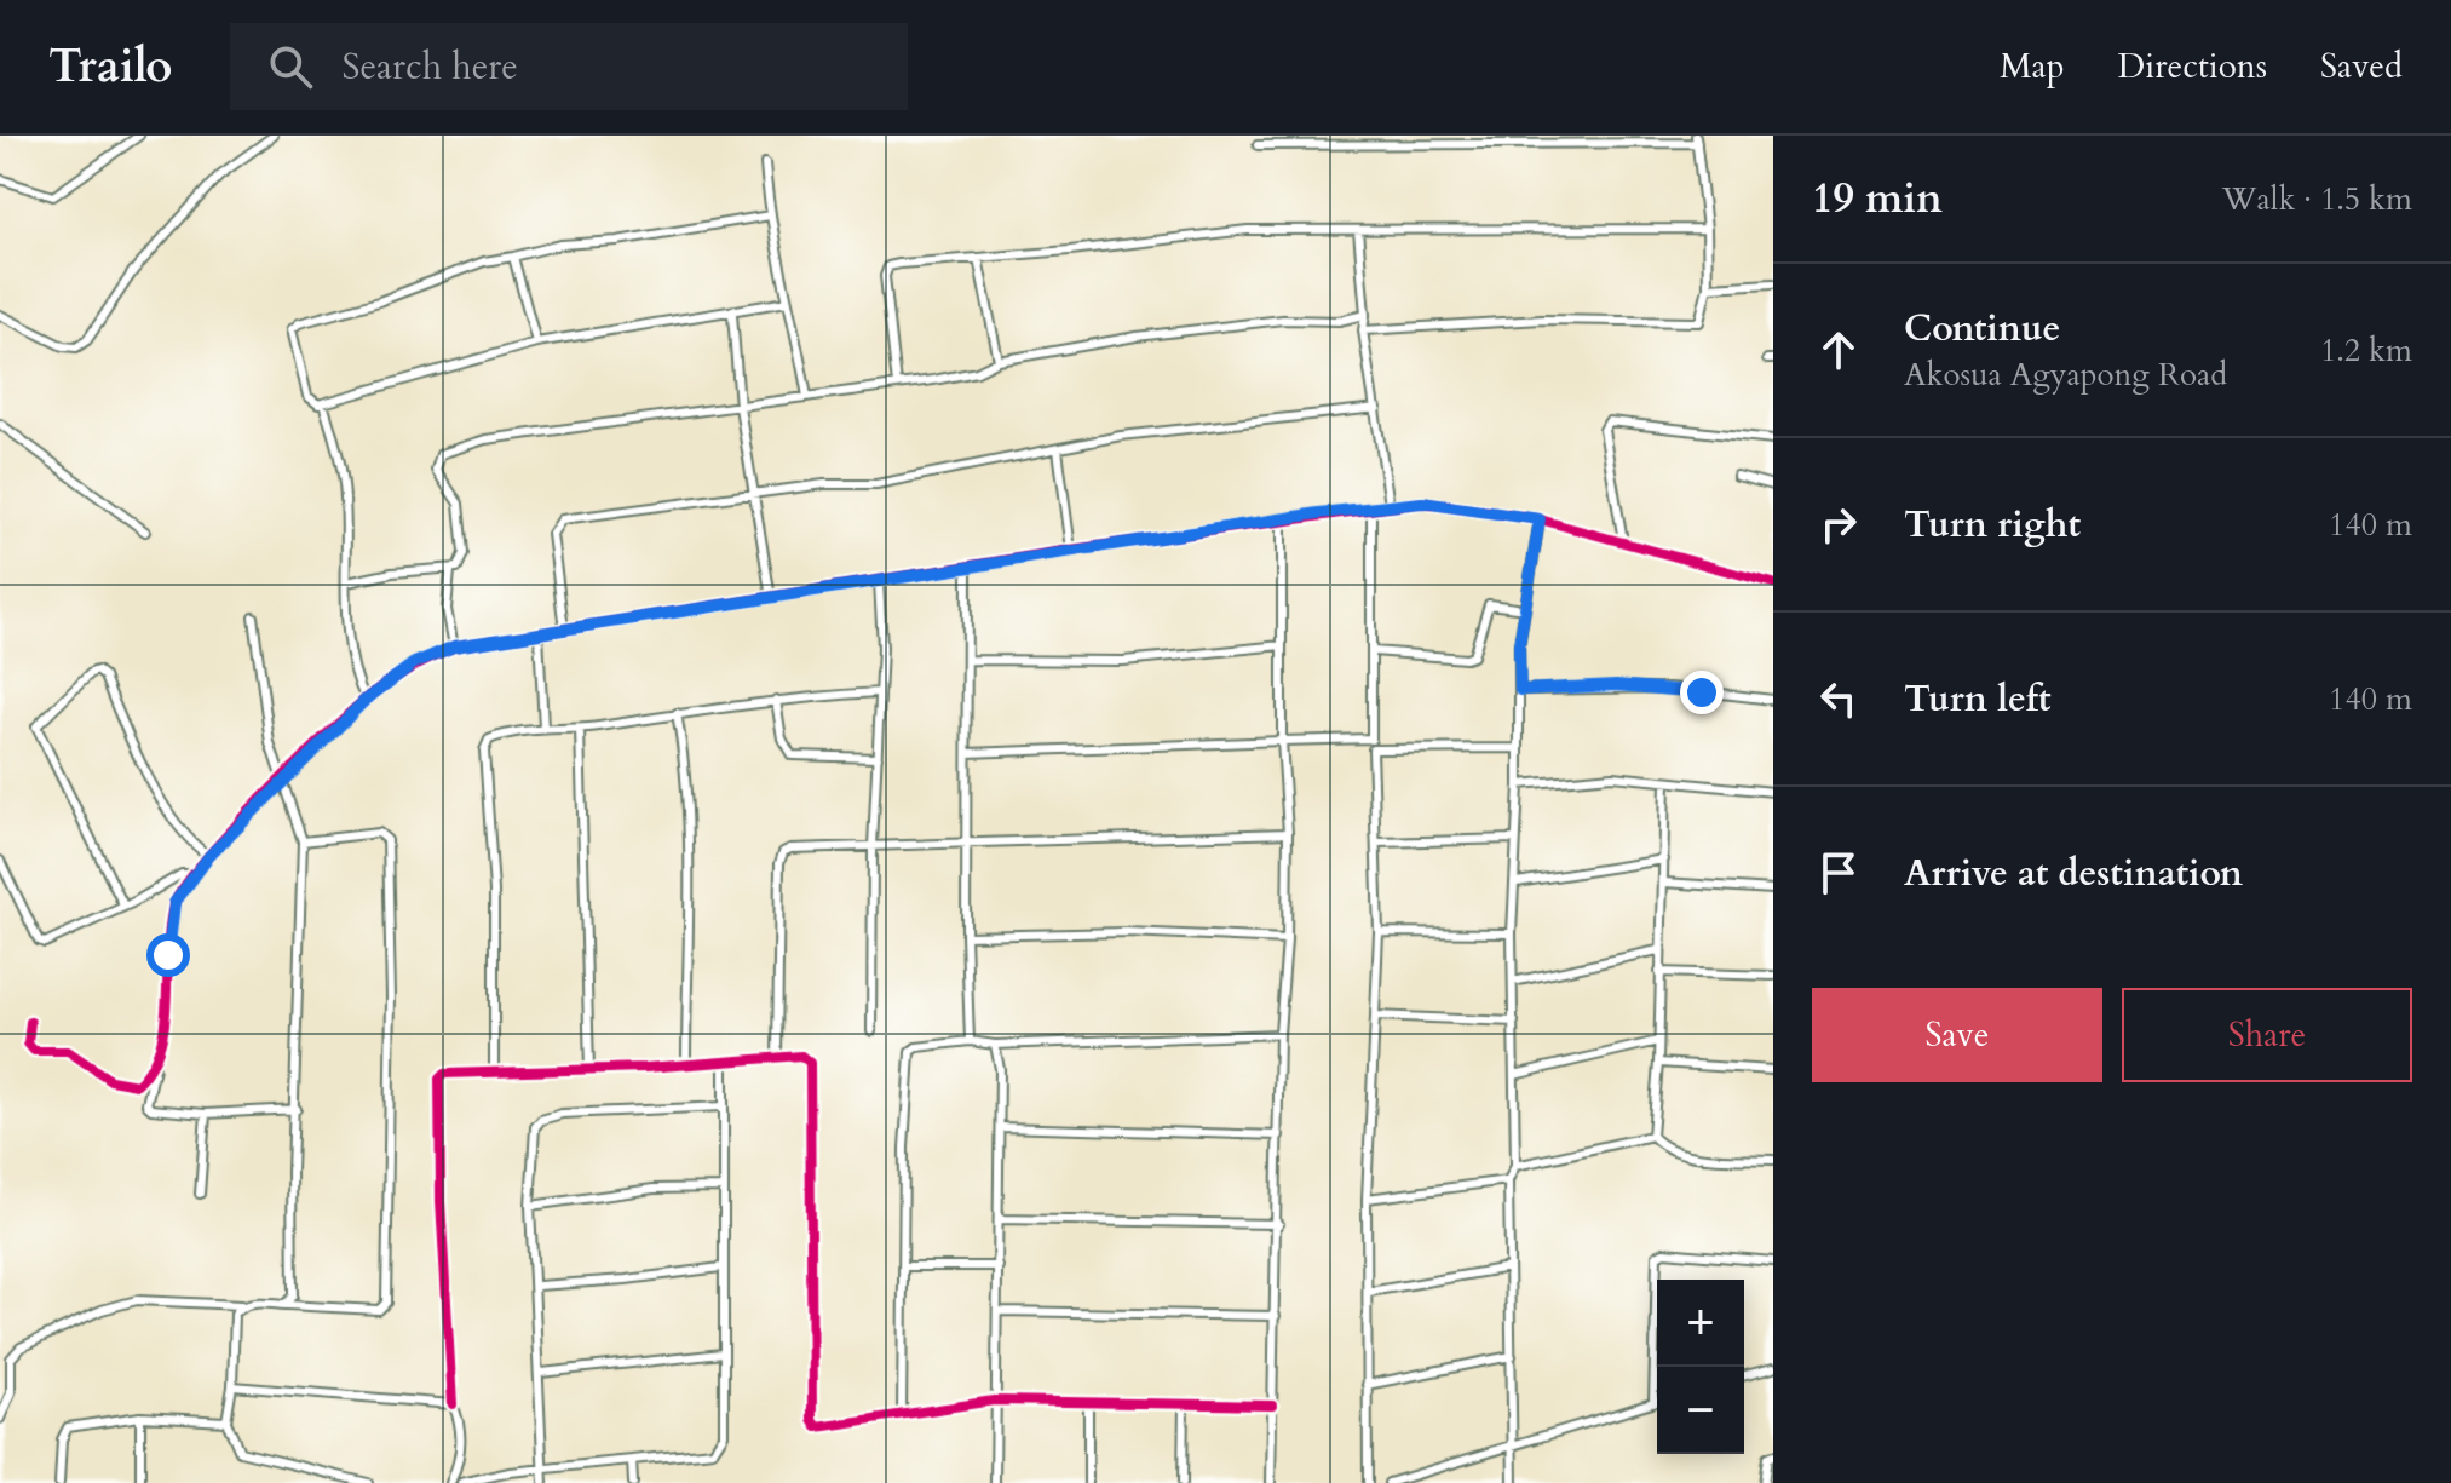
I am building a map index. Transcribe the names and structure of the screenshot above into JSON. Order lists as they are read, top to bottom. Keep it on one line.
{"page":{"header":"Trailo","search":"Search here","nav":["Map","Directions","Saved"],"heading":["19 min","Walk · 1.5 km"],"list":[["Continue","Akosua Agyapong Road","1.2 km"],["Turn right","140 m"],["Turn left","140 m"],"Arrive at destination"],"buttons":["Save","Share"],"map_buttons":["+","−"]}}
